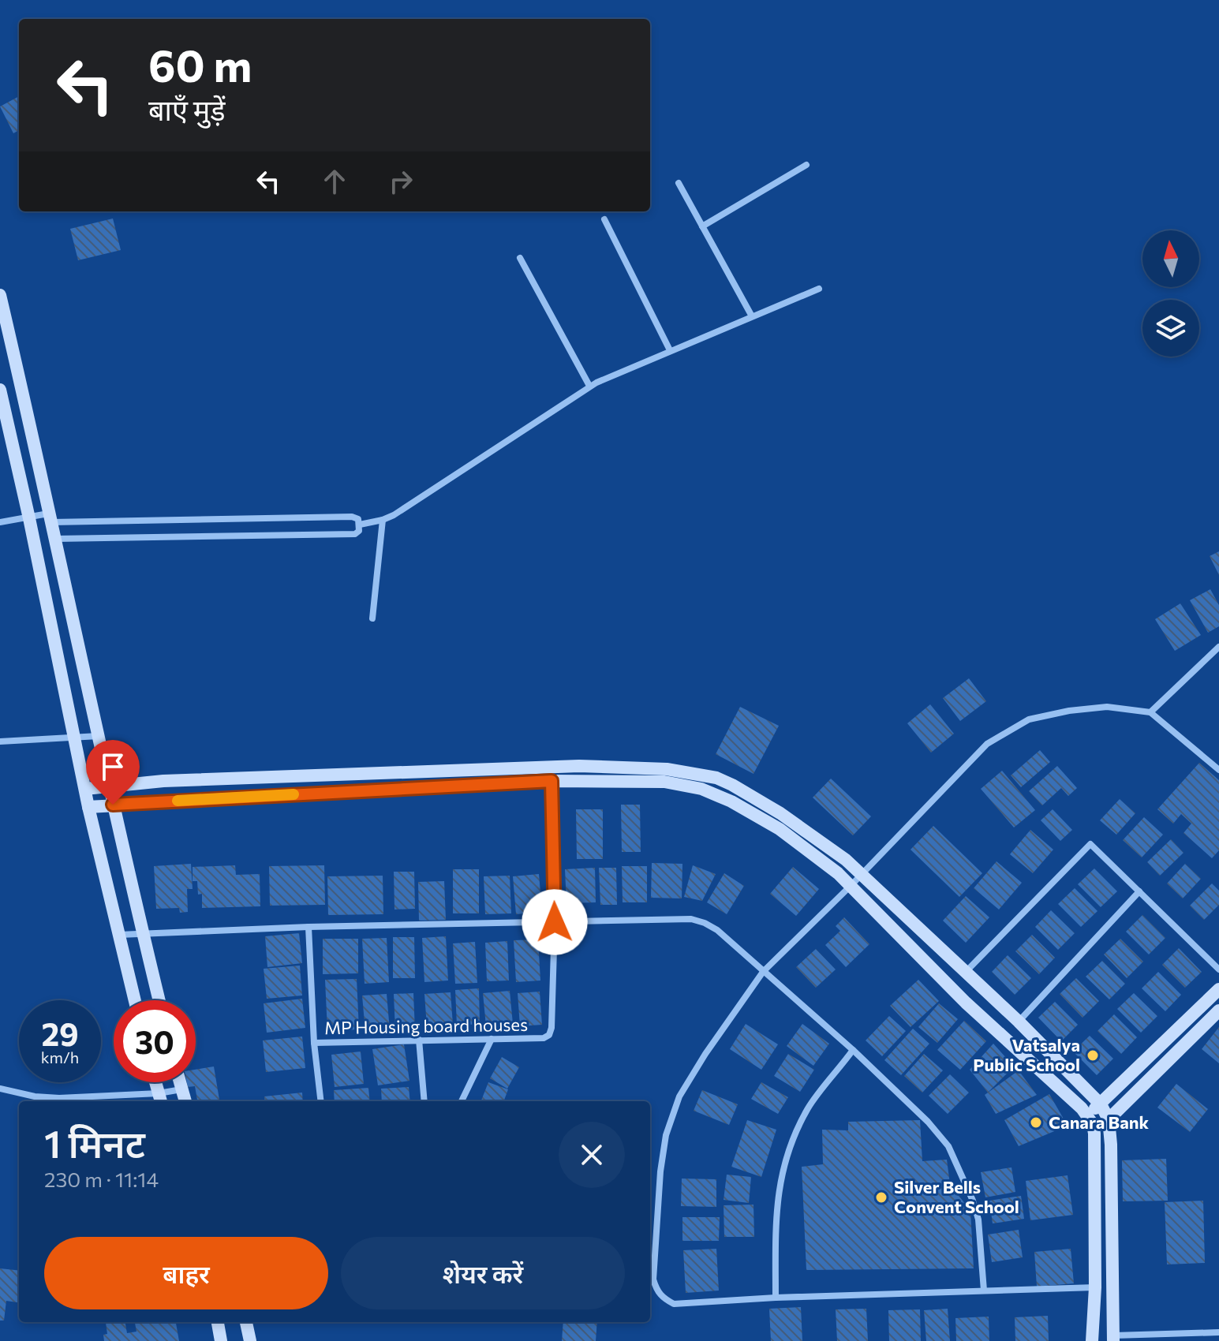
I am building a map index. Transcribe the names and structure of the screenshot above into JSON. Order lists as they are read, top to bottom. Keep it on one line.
{"streets":{"street":["MP Housing board houses"]},"places":["Vatsalya Public School","Canara Bank","Silver Bells Convent School"],"north":"top","page":{"turn":["60 m","बाएँ मुड़ें"],"speed":"29 km/h","limit":"30","heading":["1 मिनट","230 m · 11:14"],"buttons":["बाहर","शेयर करें"]}}
